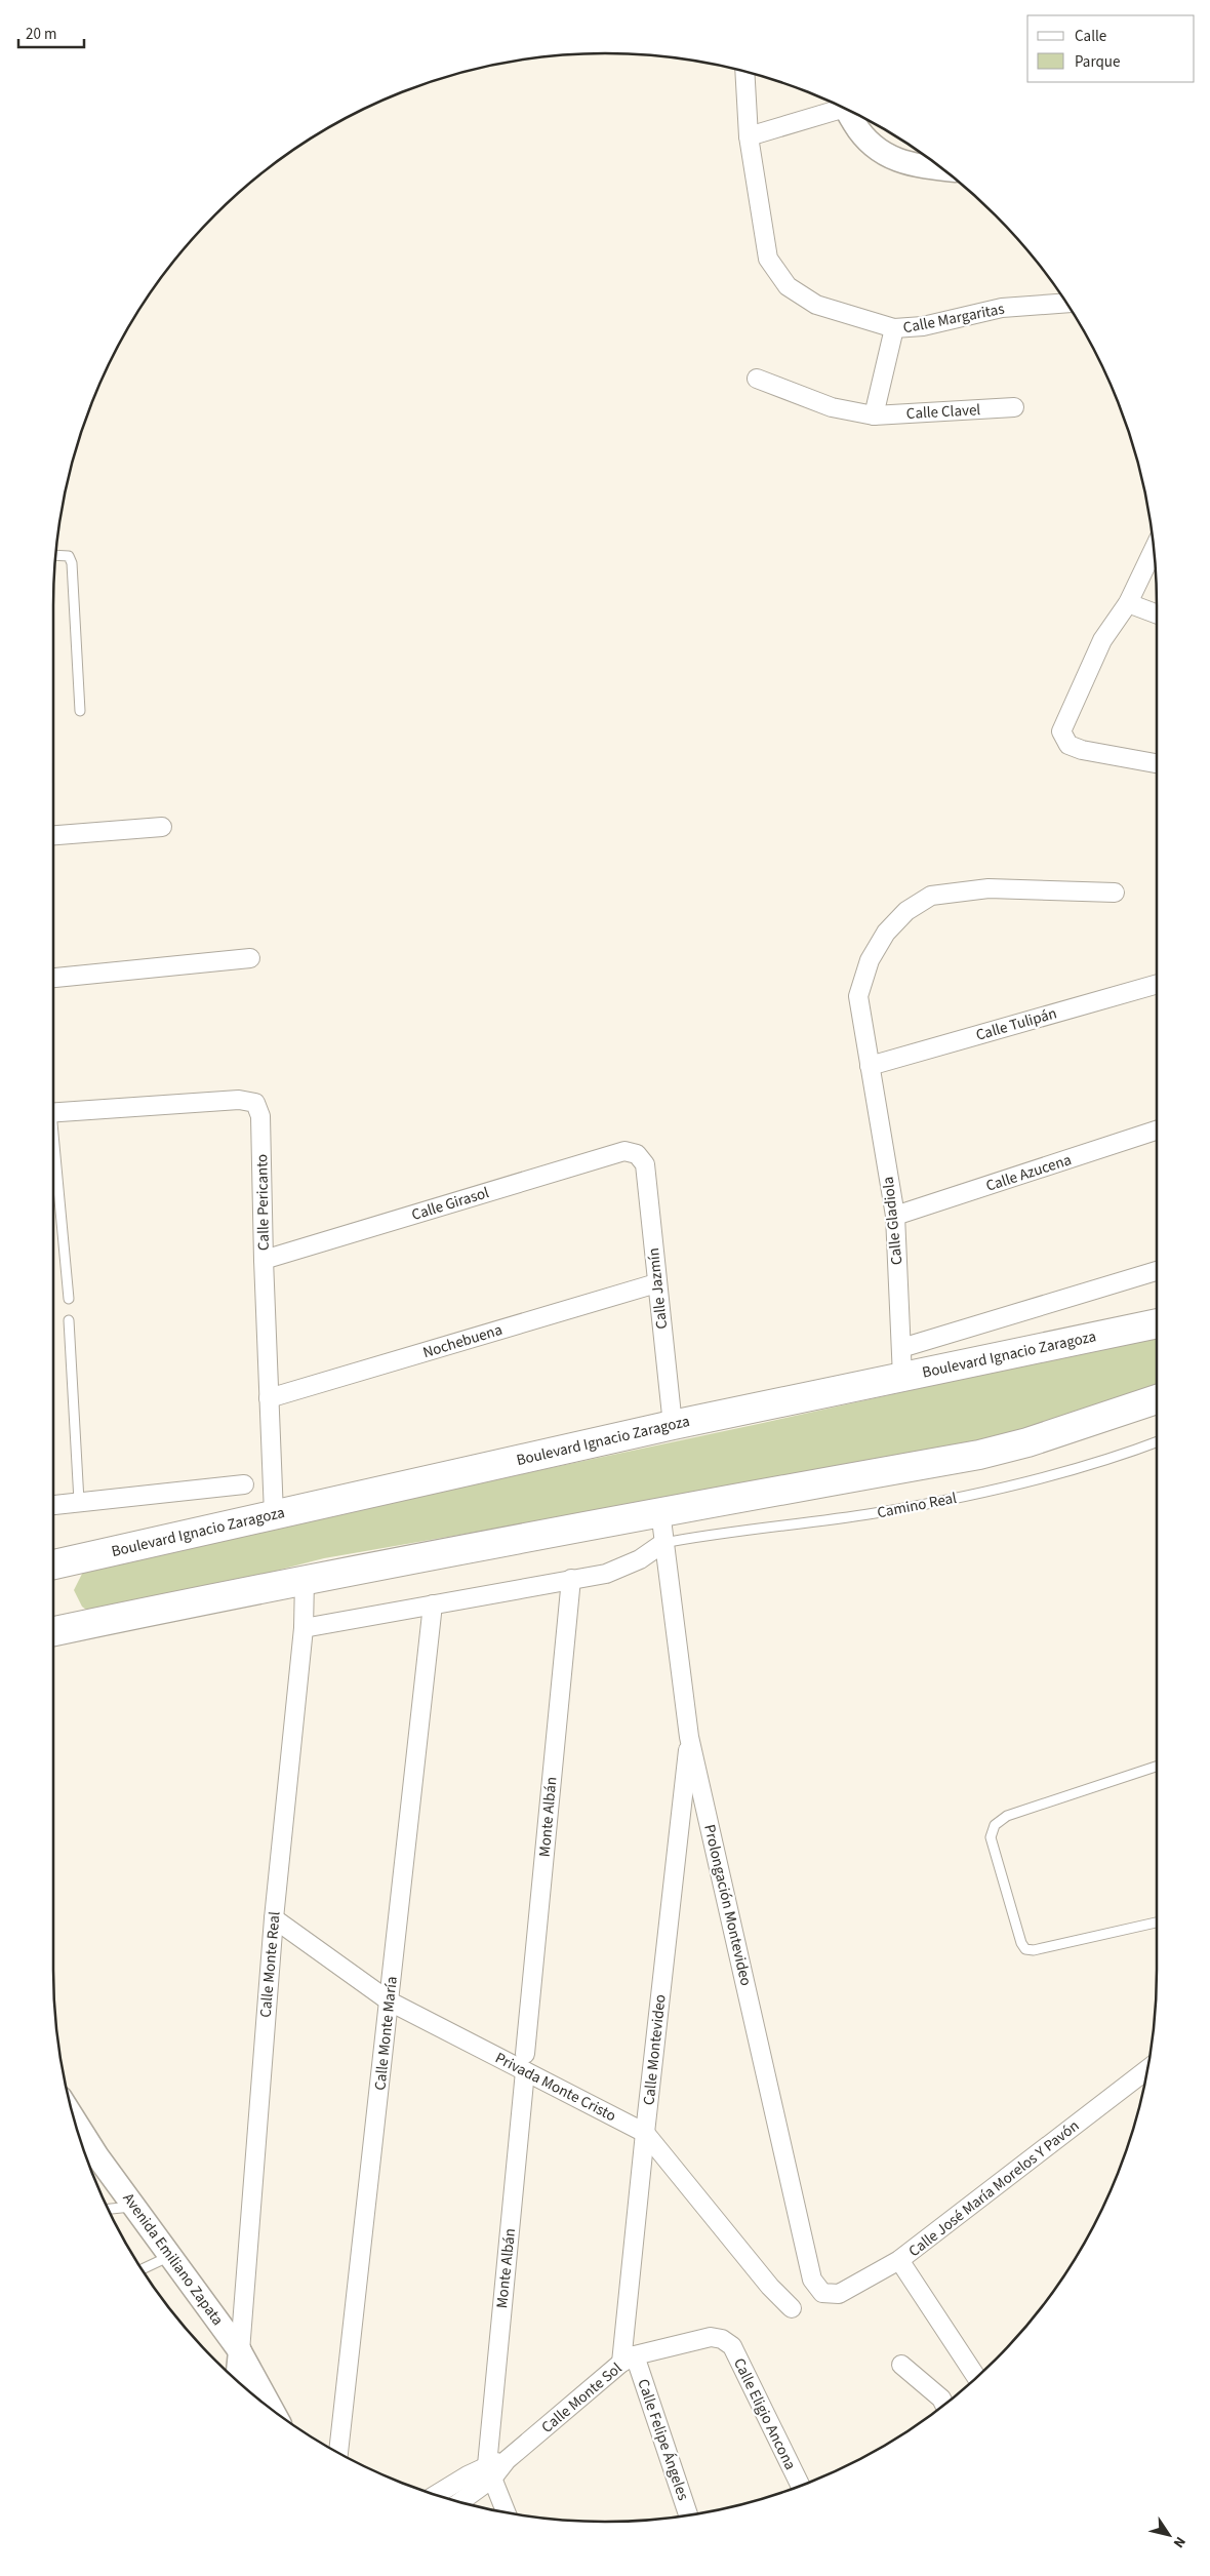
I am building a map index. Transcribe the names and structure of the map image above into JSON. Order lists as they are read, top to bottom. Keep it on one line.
{"streets":{"main road":["Boulevard Ignacio Zaragoza"],"street":["Calle Margaritas","Calle Clavel","Calle Tulipán","Calle Azucena","Calle Pericanto","Calle Girasol","Calle Gladiola","Calle Jazmín","Nochebuena","Monte Albán","Prolongación Montevideo","Calle Monte Real","Calle Monte María","Calle Montevideo","Privada Monte Cristo","Calle José María Morelos Y Pavón","Avenida Emiliano Zapata","Calle Monte Sol","Calle Eligio Ancona","Calle Felipe Ángeles"],"lane":["Camino Real"]},"crossings":[["Calle Tulipán","Calle Gladiola"],["Calle Azucena","Calle Gladiola"],["Calle Pericanto","Calle Girasol"],["Calle Pericanto","Nochebuena"],["Calle Pericanto","Boulevard Ignacio Zaragoza"],["Calle Girasol","Calle Jazmín"],["Calle Gladiola","Boulevard Ignacio Zaragoza"],["Calle Jazmín","Nochebuena"],["Calle Jazmín","Boulevard Ignacio Zaragoza"],["Camino Real","Prolongación Montevideo"],["Monte Albán","Privada Monte Cristo"],["Monte Albán","Calle Monte Sol"],["Prolongación Montevideo","Calle Montevideo"],["Prolongación Montevideo","Calle José María Morelos Y Pavón"],["Calle Monte Real","Privada Monte Cristo"],["Calle Monte Real","Avenida Emiliano Zapata"],["Calle Monte María","Privada Monte Cristo"],["Calle Montevideo","Privada Monte Cristo"],["Calle Montevideo","Calle Monte Sol"],["Calle Montevideo","Calle Felipe Ángeles"],["Calle Monte Sol","Calle Eligio Ancona"],["Calle Monte Sol","Calle Felipe Ángeles"]],"legend":["Calle","Parque"],"scale_bar":"20 m","north":"bottom right"}
